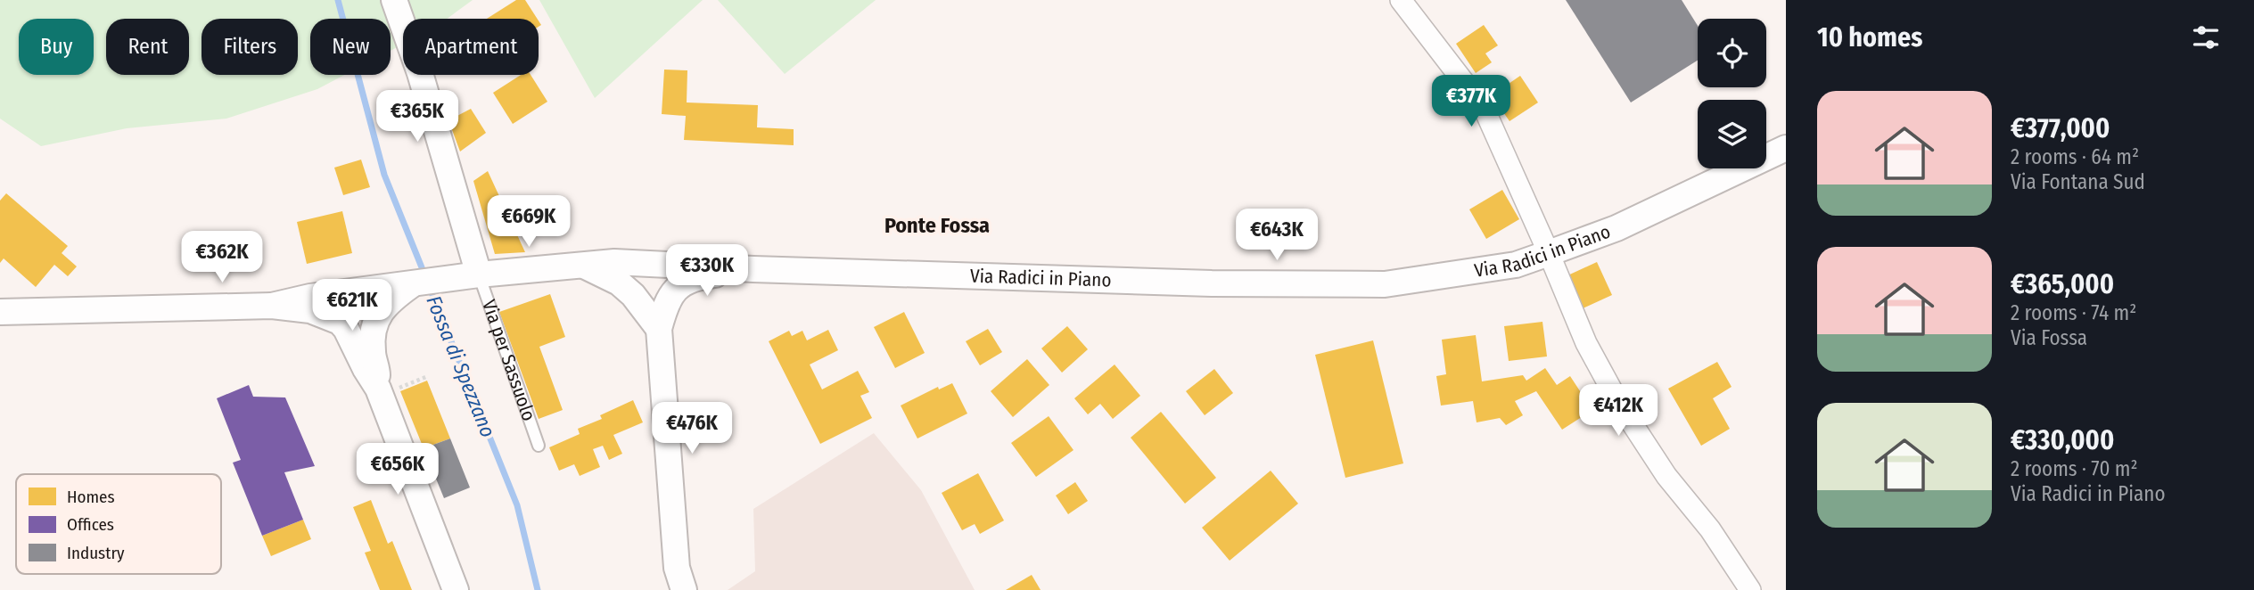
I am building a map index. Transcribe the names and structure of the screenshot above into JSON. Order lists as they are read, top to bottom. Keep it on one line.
{"streets":{"street":["Via Radici in Piano"],"lane":["Via per Sassuolo"]},"crossings":[["Via Radici in Piano","Via per Sassuolo"]],"districts":["Ponte Fossa"],"water":["Fossa di Spezzano"],"legend":["Homes","Offices","Industry"],"page":{"heading":"10 homes","chip":["Buy","Rent","Filters","New","Apartment"],"price":["€377K","€365K","€669K","€643K","€362K","€330K","€621K","€412K","€476K","€656K"],"list":[{"name":"€377,000","note":"2 rooms · 64 m² · Via Fontana Sud"},{"name":"€365,000","note":"2 rooms · 74 m² · Via Fossa"},{"name":"€330,000","note":"2 rooms · 70 m² · Via Radici in Piano"}]}}
